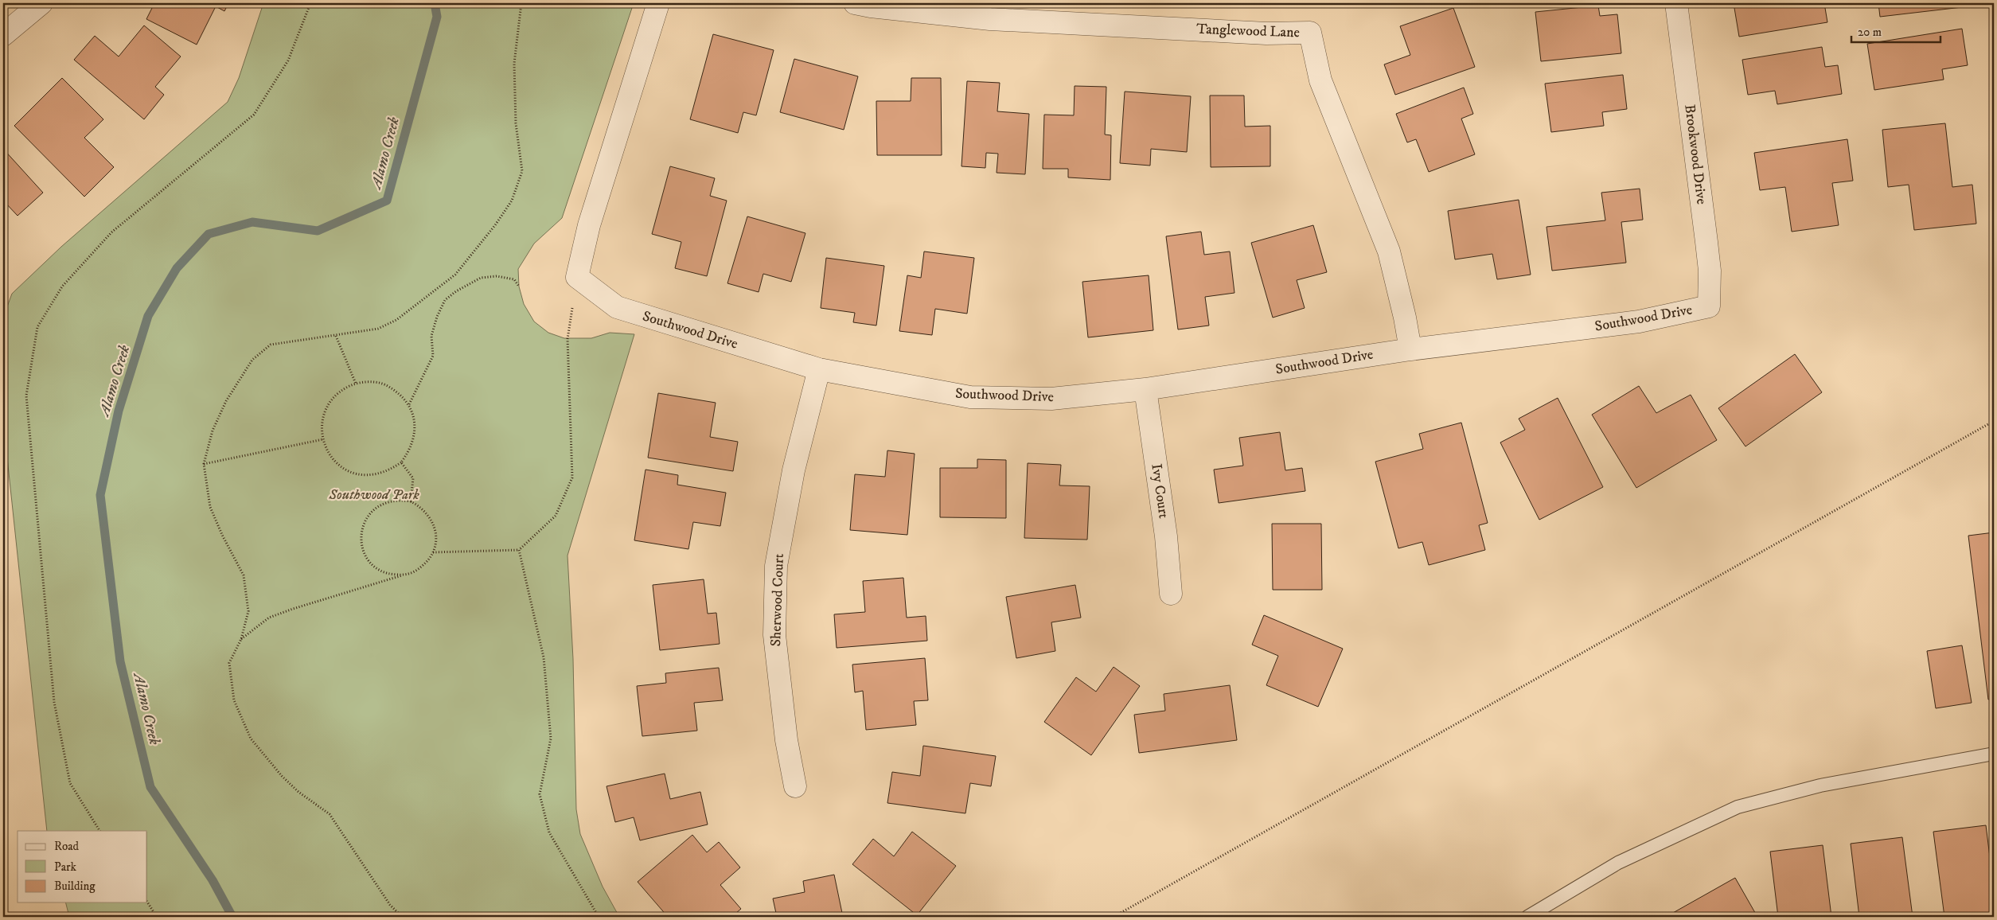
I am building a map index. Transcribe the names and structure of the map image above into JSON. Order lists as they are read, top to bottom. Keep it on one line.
{"streets":{"street":["Tanglewood Lane","Brookwood Drive","Southwood Drive","Ivy Court","Sherwood Court"]},"crossings":[["Tanglewood Lane","Southwood Drive"],["Brookwood Drive","Southwood Drive"],["Southwood Drive","Ivy Court"],["Southwood Drive","Sherwood Court"]],"water":["Alamo Creek"],"parks":["Southwood Park"],"legend":["Road","Park","Building"],"scale_bar":"20 m"}
